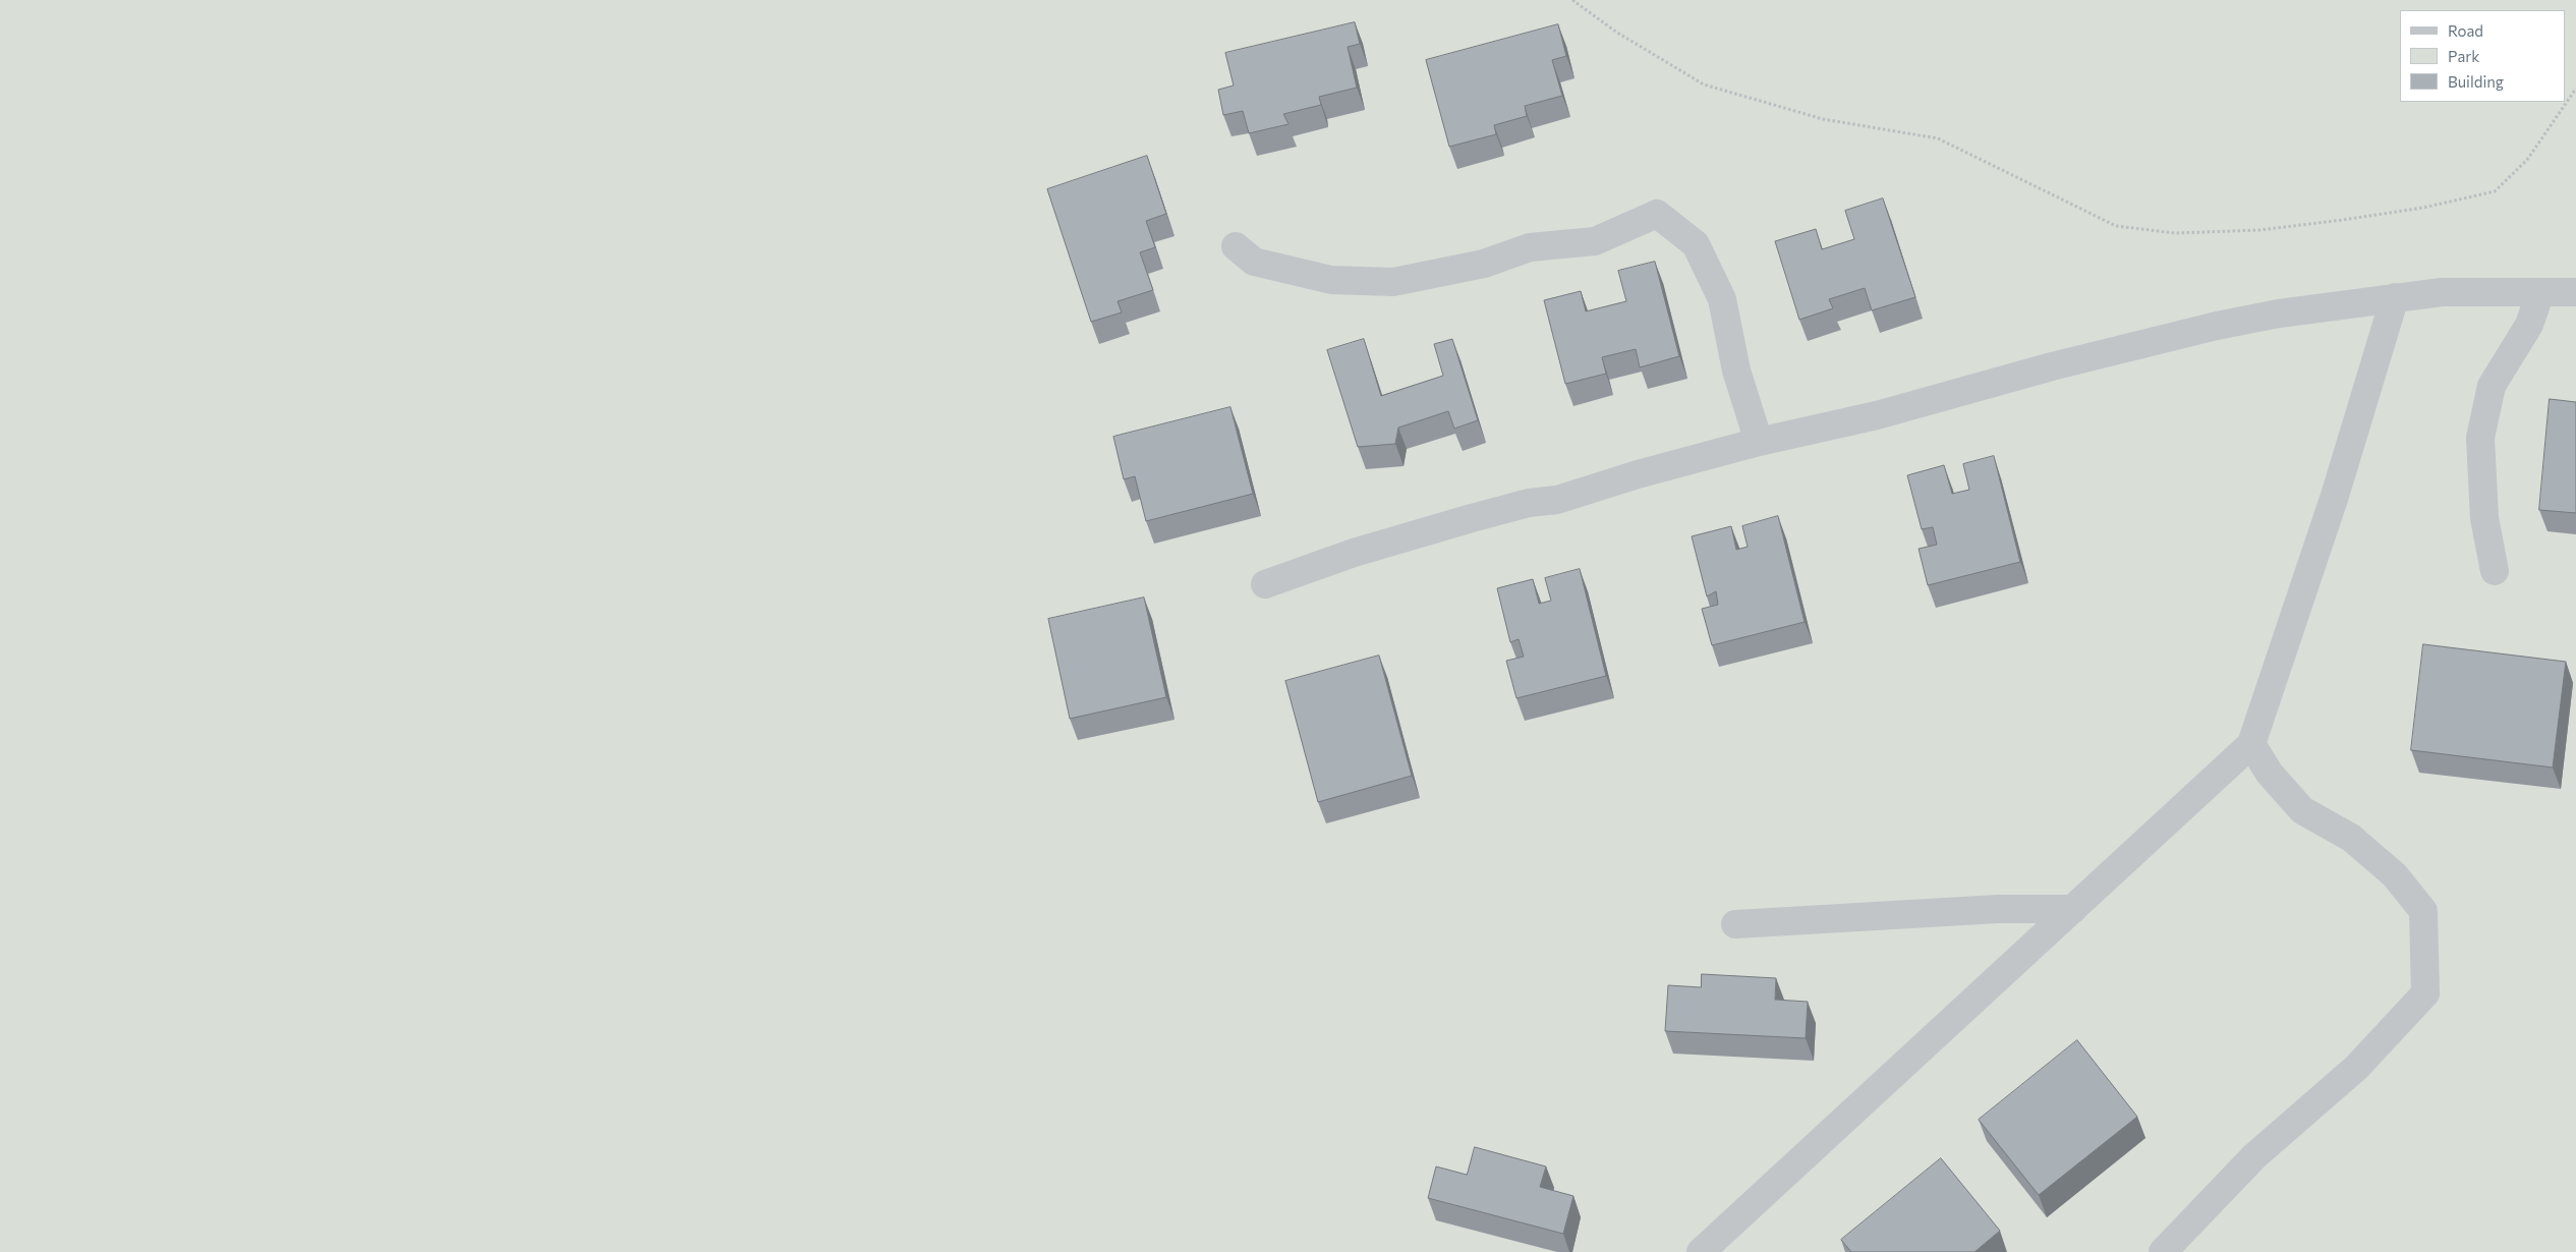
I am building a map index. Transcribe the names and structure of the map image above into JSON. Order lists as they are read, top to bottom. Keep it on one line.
{"legend":["Road","Park","Building"]}
